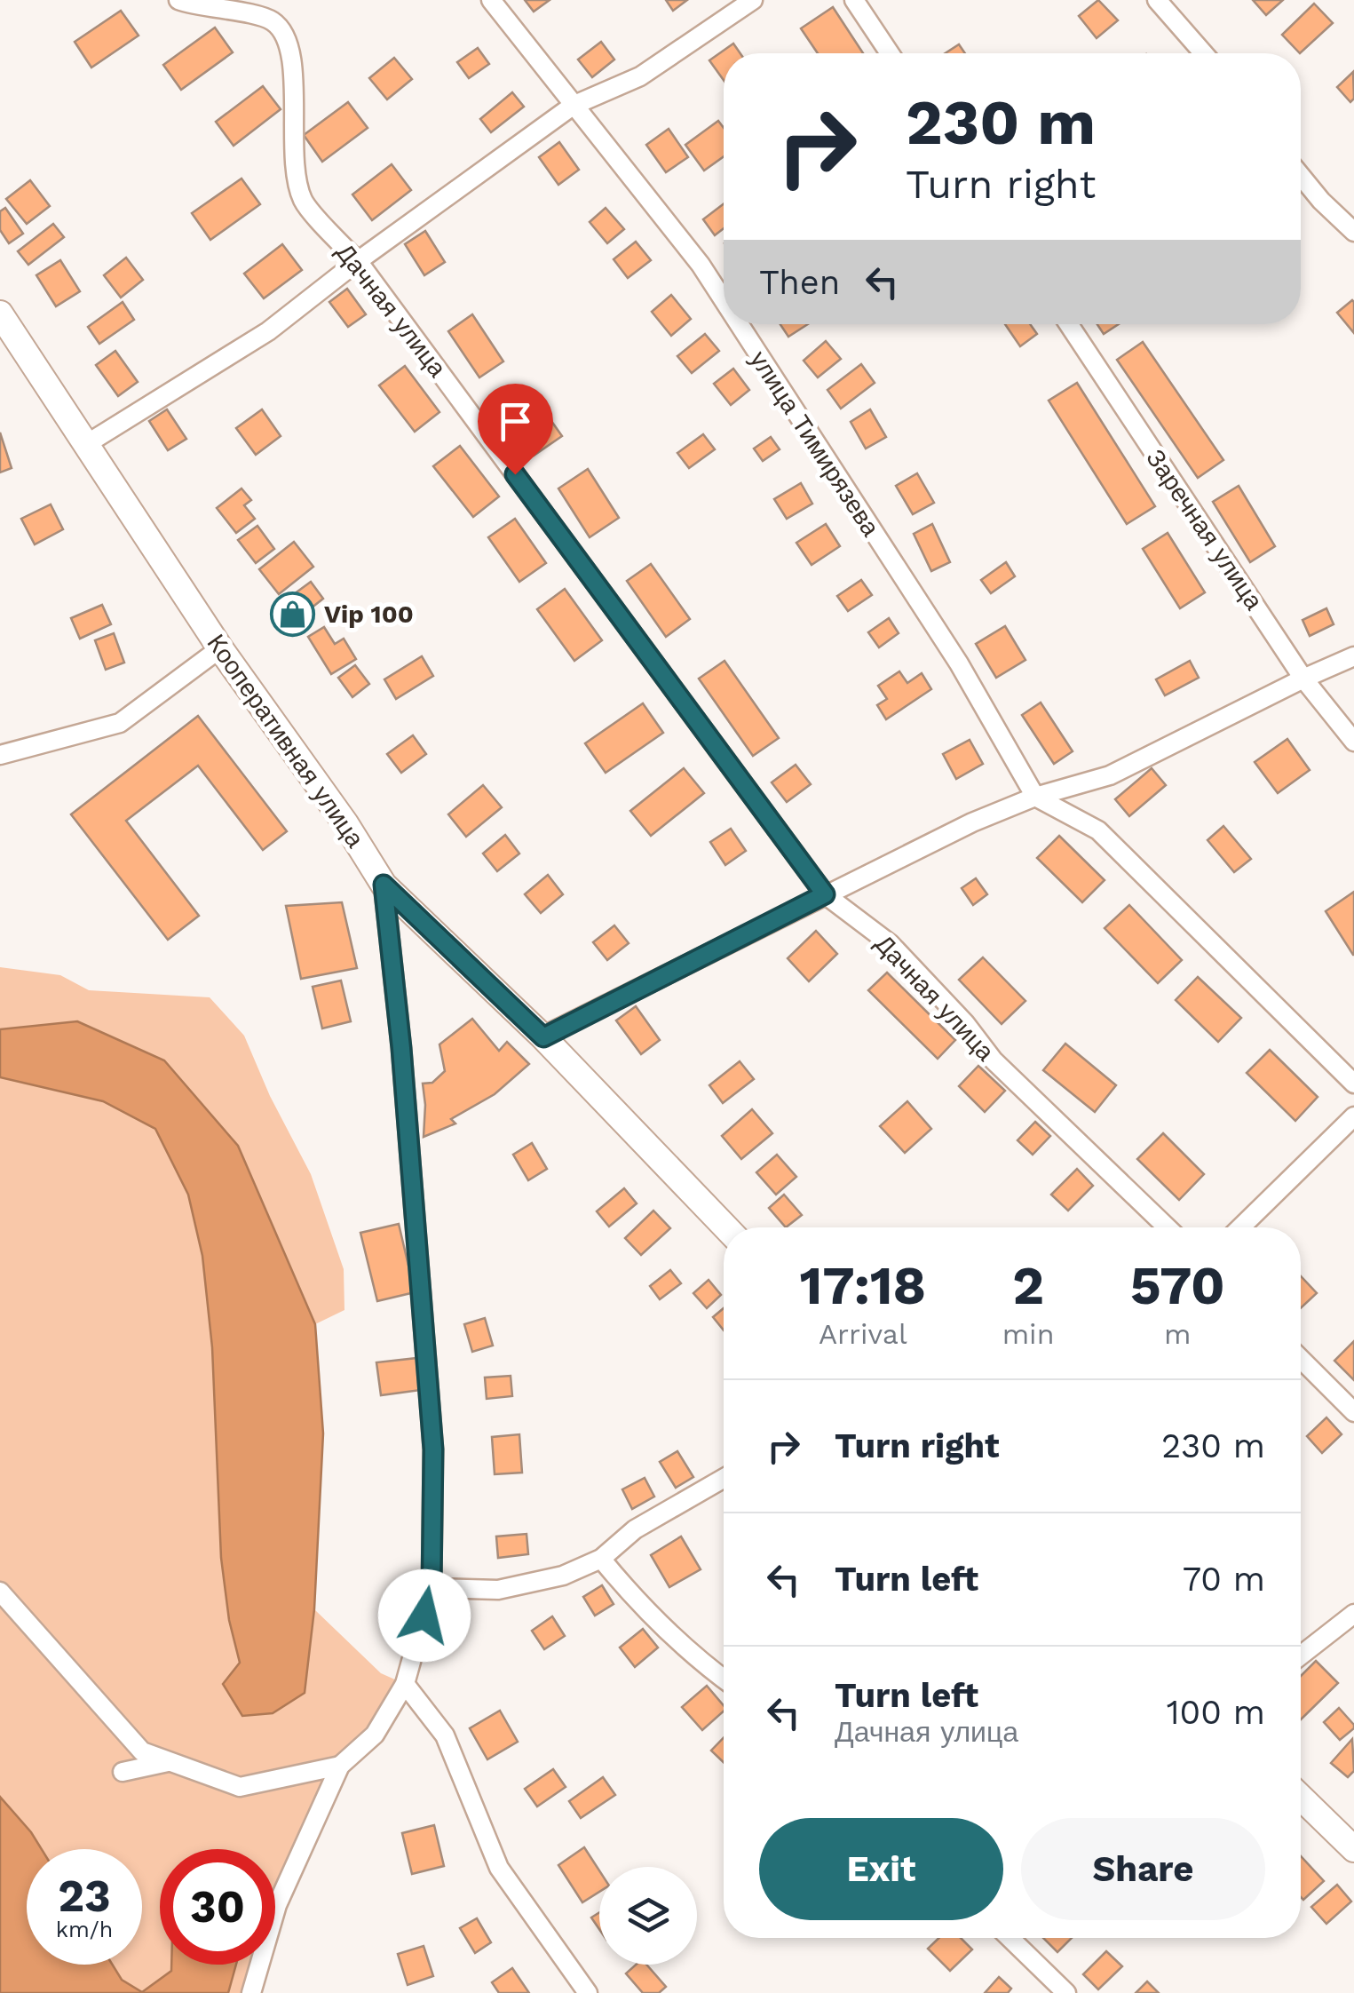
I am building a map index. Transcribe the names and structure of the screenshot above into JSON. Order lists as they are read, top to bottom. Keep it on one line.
{"streets":{"street":["Дачная улица","улица Тимирязева","Заречная улица","Кооперативная улица"]},"places":{"shop":["Vip 100"]},"page":{"turn":["230 m","Turn right"],"then":"Then","eta":["17:18","Arrival","2","min","570","m"],"list":[{"name":"Turn right","value":"230 m"},{"name":"Turn left","value":"70 m"},{"name":"Turn left","note":"Дачная улица","value":"100 m"}],"buttons":["Exit","Share"],"speed":"23 km/h","limit":"30"}}
